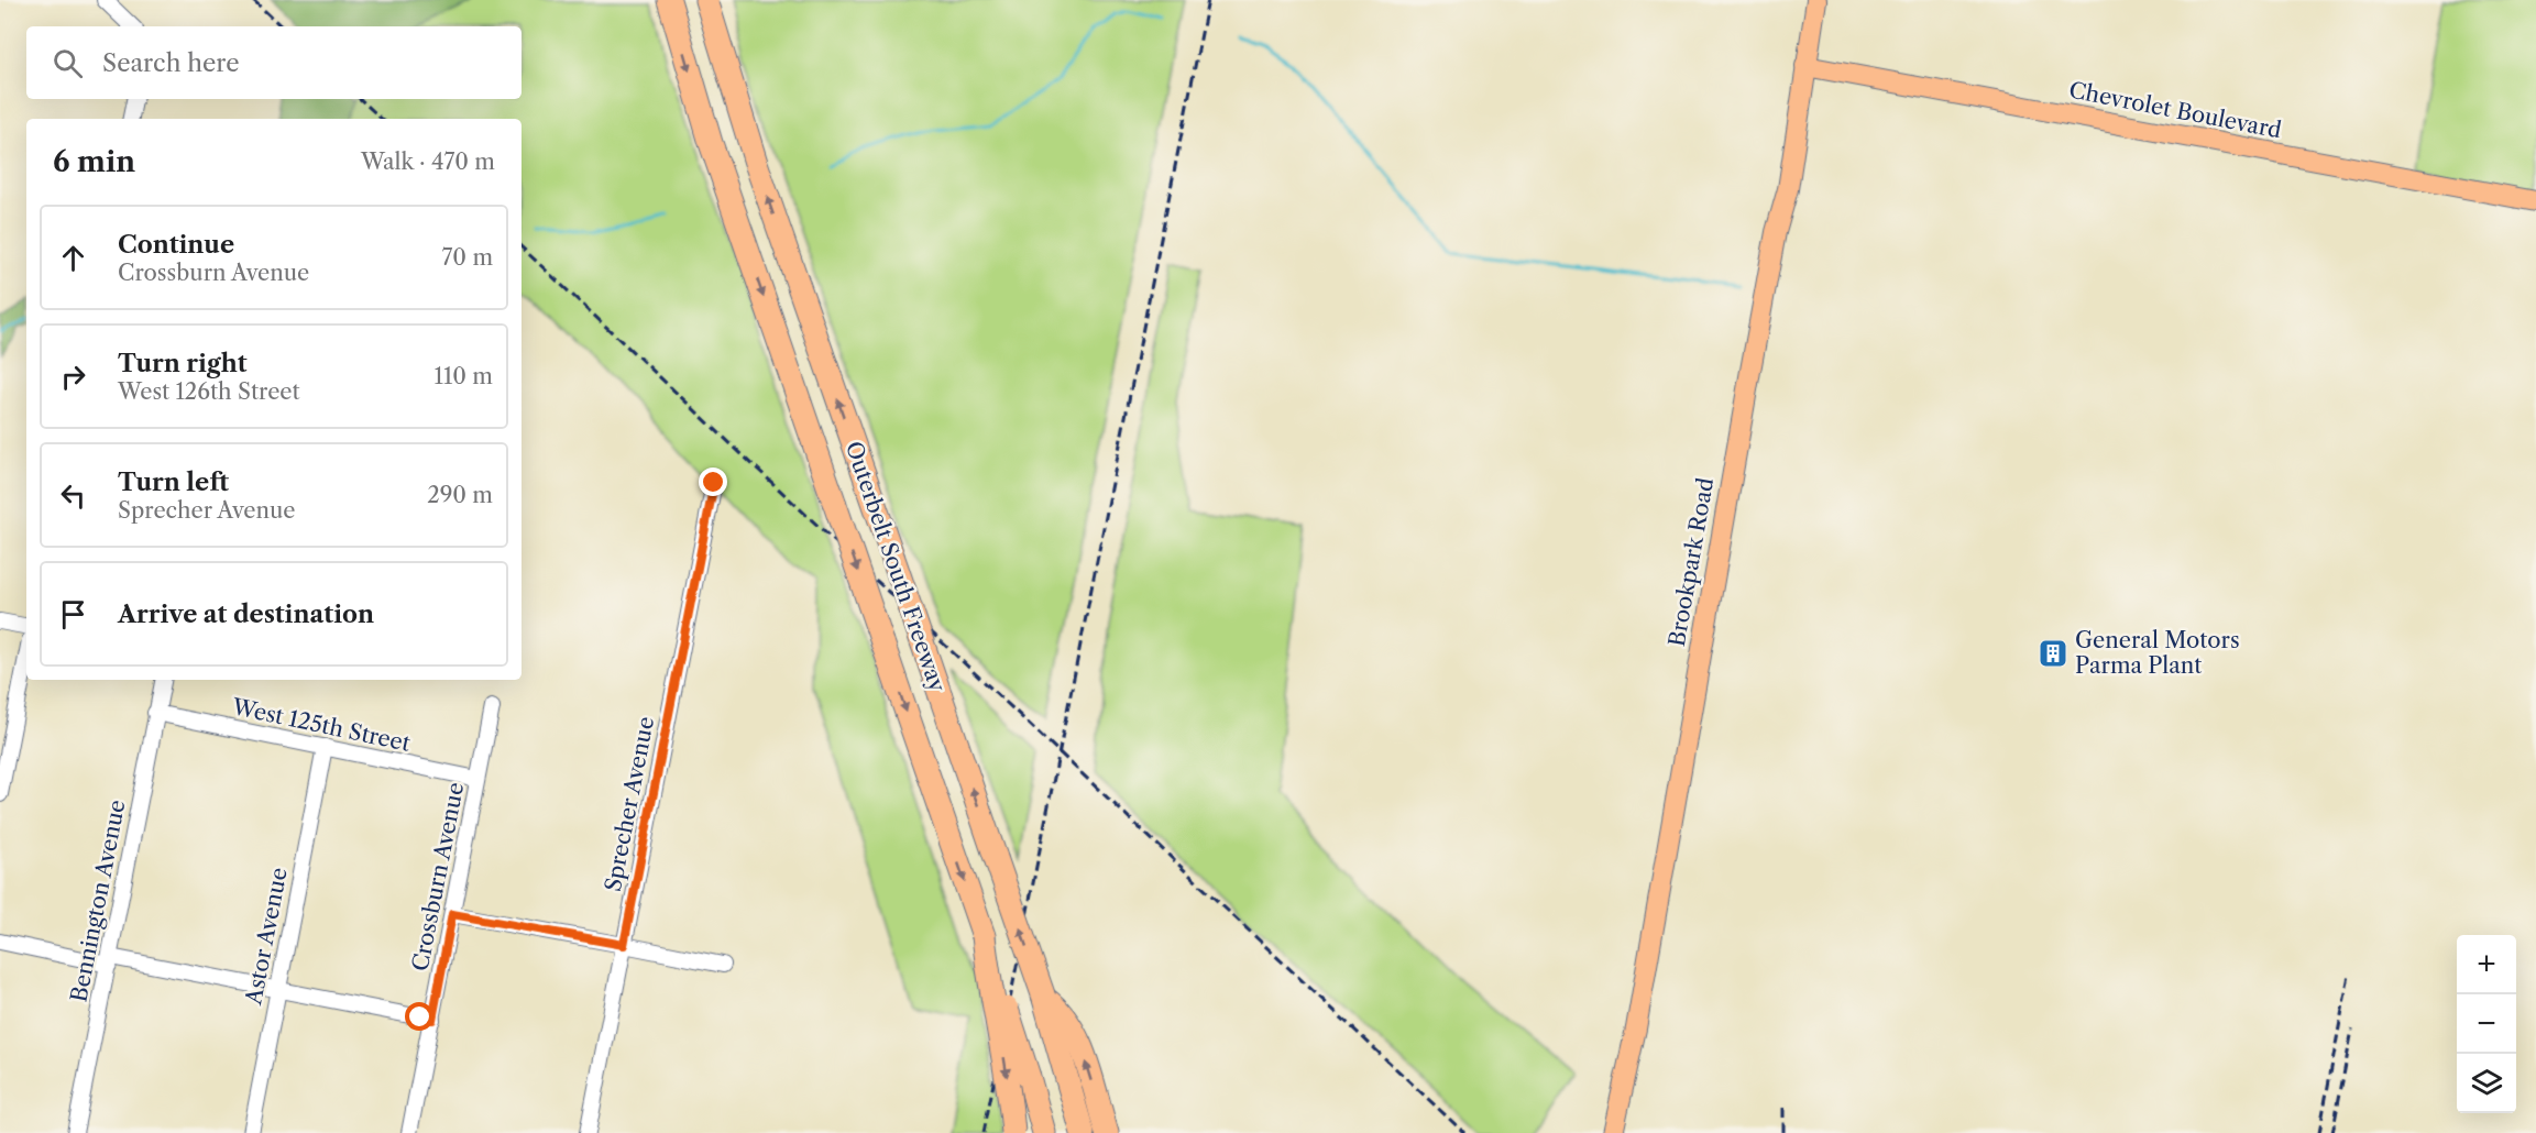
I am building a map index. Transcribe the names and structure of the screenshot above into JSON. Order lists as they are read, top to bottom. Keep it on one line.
{"streets":{"highway":["Outerbelt South Freeway"],"main road":["Chevrolet Boulevard","Brookpark Road"],"street":["West 125th Street","Sprecher Avenue","Crossburn Avenue","Bennington Avenue","Astor Avenue"]},"crossings":[["Chevrolet Boulevard","Brookpark Road"],["West 125th Street","Crossburn Avenue"],["West 125th Street","Bennington Avenue"],["West 125th Street","Astor Avenue"]],"places":{"building":["General Motors Parma Plant"]},"page":{"search":"Search here","heading":["6 min","Walk · 470 m"],"list":[["Continue","Crossburn Avenue","70 m"],["Turn right","West 126th Street","110 m"],["Turn left","Sprecher Avenue","290 m"],"Arrive at destination"],"map_buttons":["+","−"]}}
